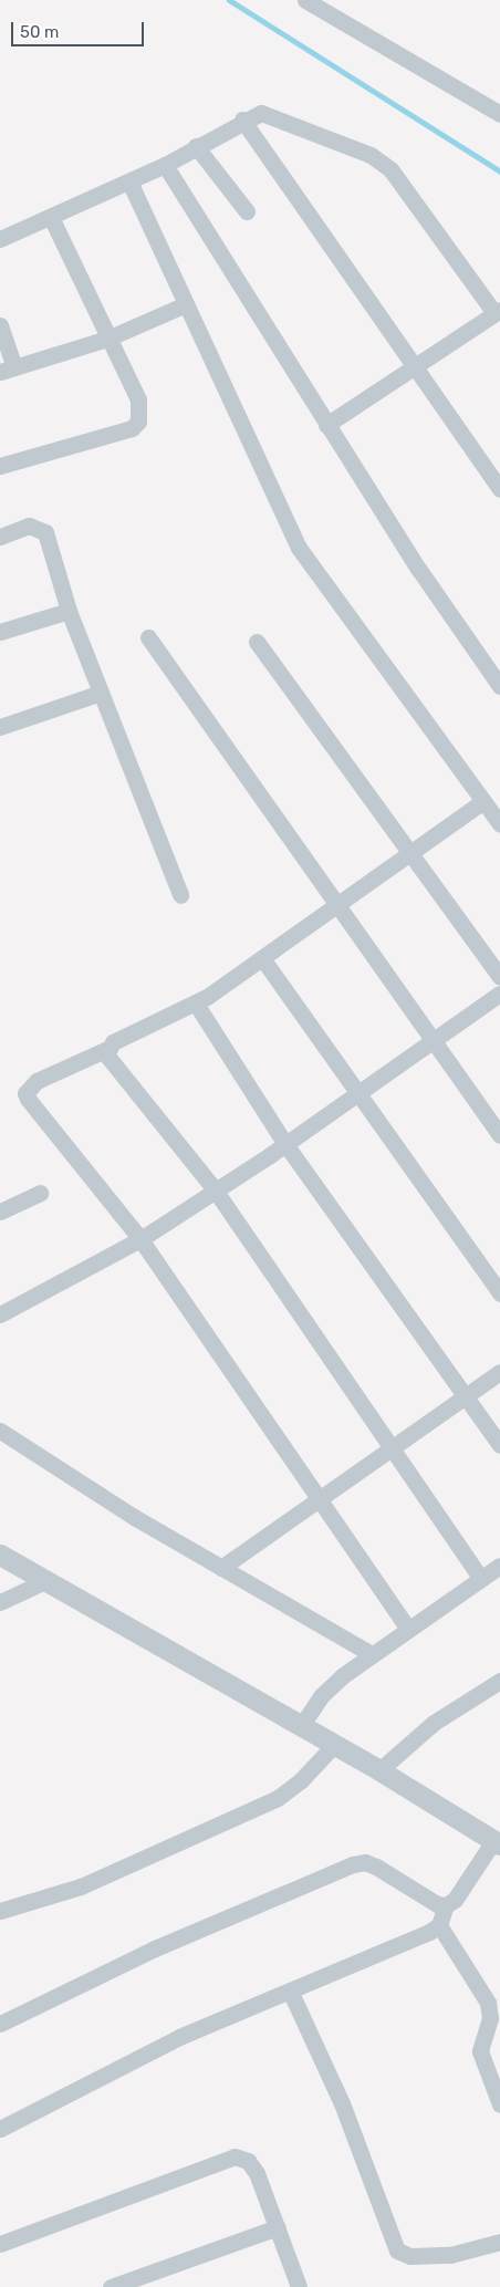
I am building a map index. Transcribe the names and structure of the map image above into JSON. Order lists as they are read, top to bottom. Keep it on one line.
{"scale_bar":"50 m"}
